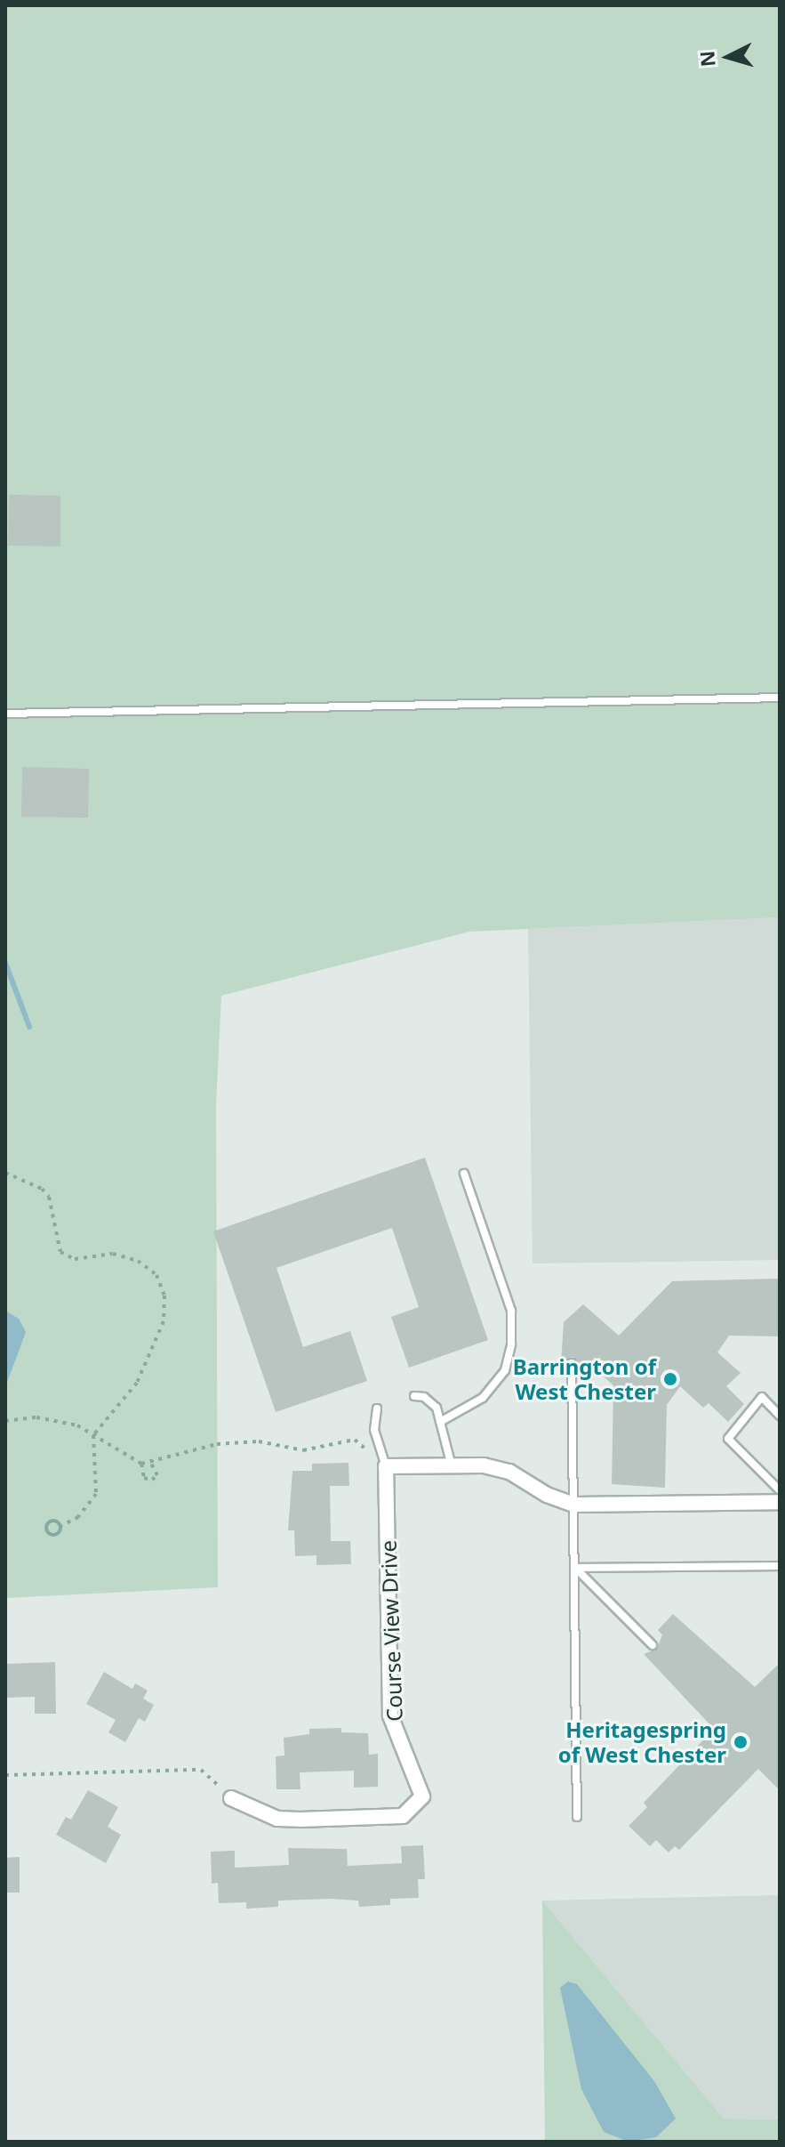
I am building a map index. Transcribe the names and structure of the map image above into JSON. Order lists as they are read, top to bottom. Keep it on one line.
{"streets":{"street":["Course View Drive"]},"places":["Barrington of West Chester","Heritagespring of West Chester"],"north":"left"}
